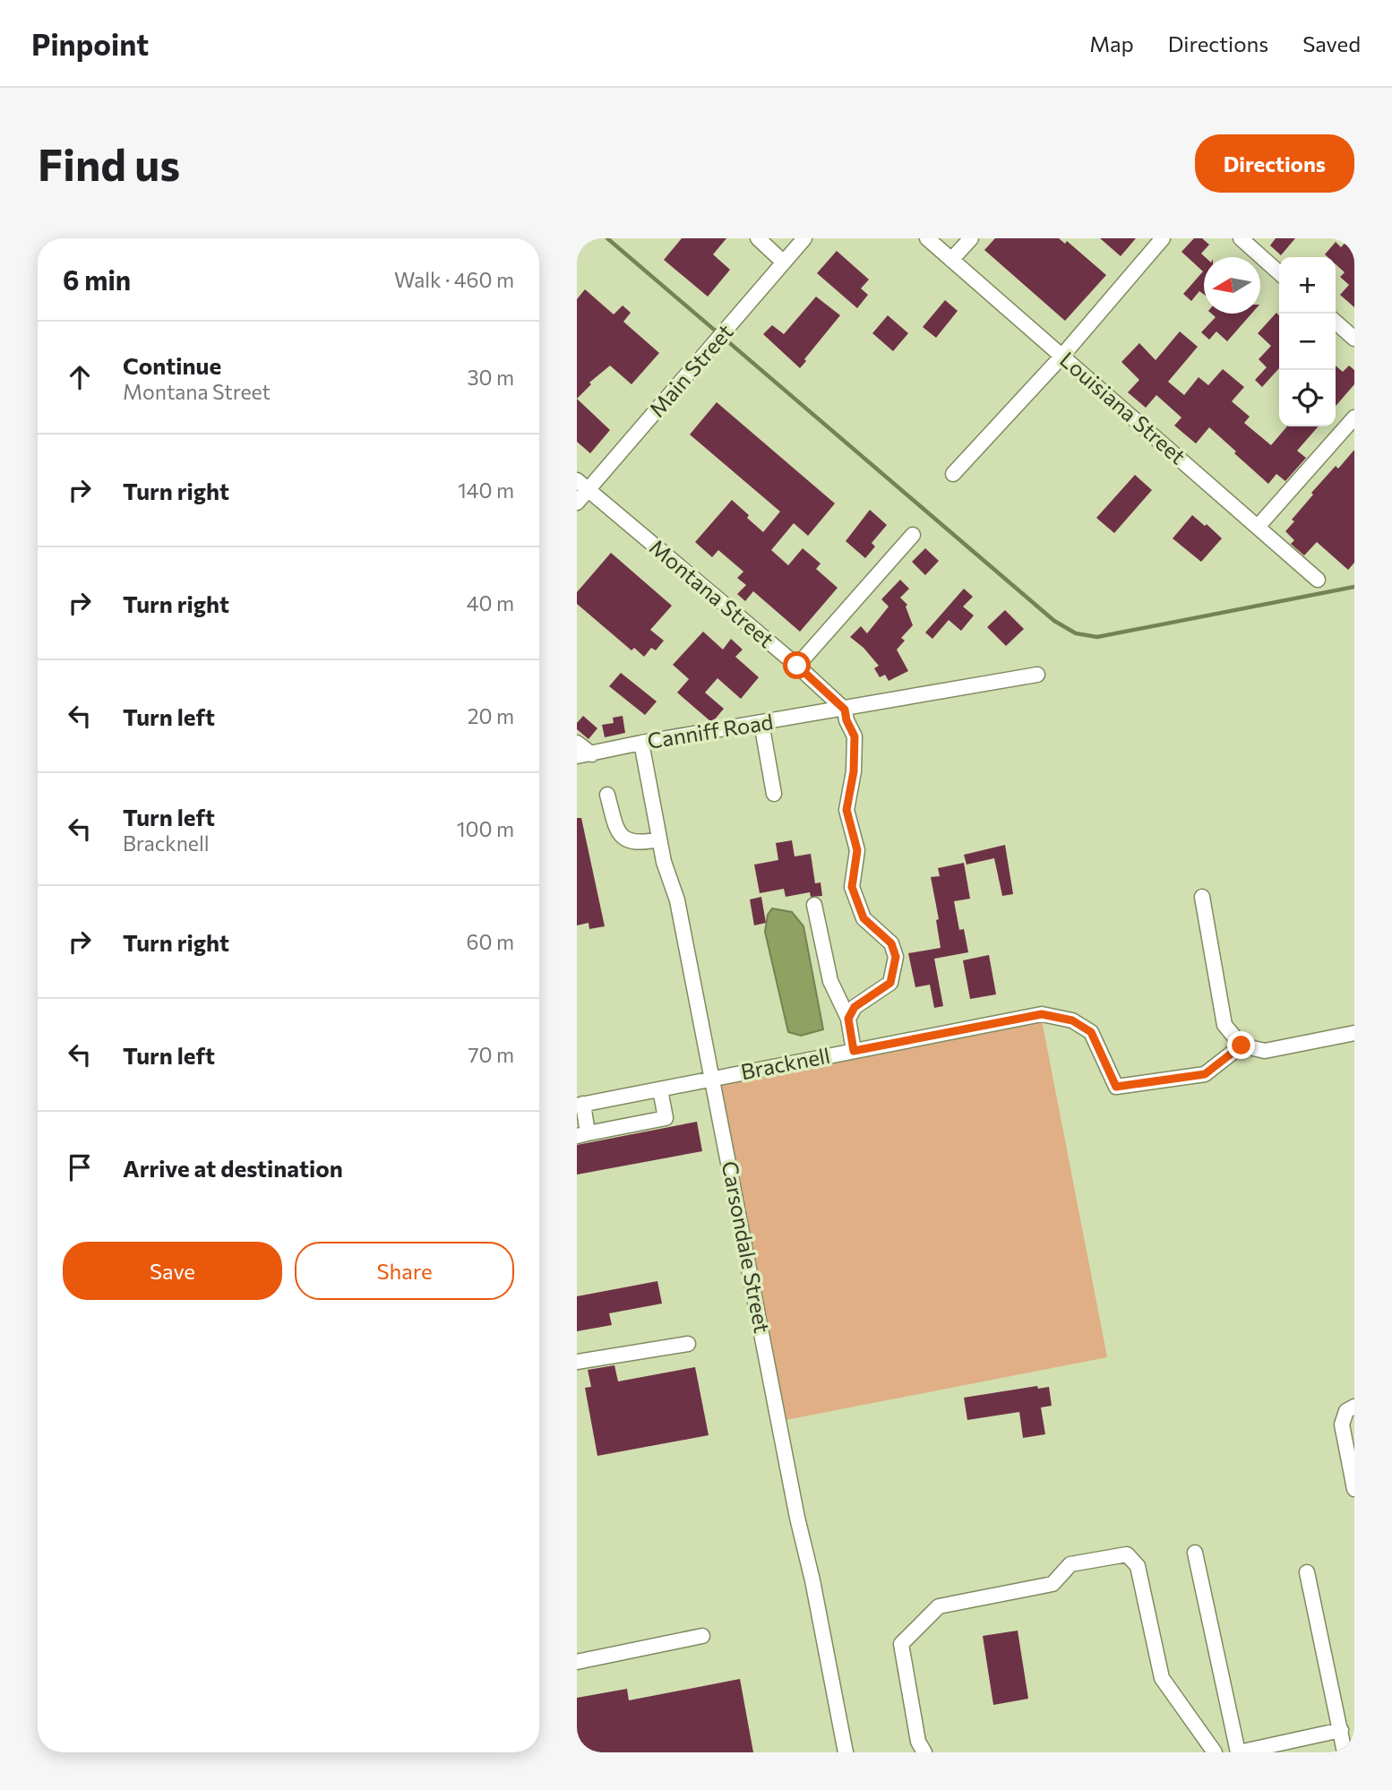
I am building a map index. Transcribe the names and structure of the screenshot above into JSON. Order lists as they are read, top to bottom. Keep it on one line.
{"streets":{"street":["Main Street","Louisiana Street","Montana Street","Canniff Road","Bracknell","Carsondale Street"]},"crossings":[["Main Street","Montana Street"],["Montana Street","Canniff Road"],["Canniff Road","Carsondale Street"],["Bracknell","Carsondale Street"]],"north":"left","page":{"header":"Pinpoint","nav":["Map","Directions","Saved"],"buttons":["Directions",["Save","Share"]],"title":"Find us","heading":["6 min","Walk · 460 m"],"map_buttons":["+","−"],"list":[["Continue","Montana Street","30 m"],["Turn right","140 m"],["Turn right","40 m"],["Turn left","20 m"],["Turn left","Bracknell","100 m"],["Turn right","60 m"],["Turn left","70 m"],"Arrive at destination"]}}
